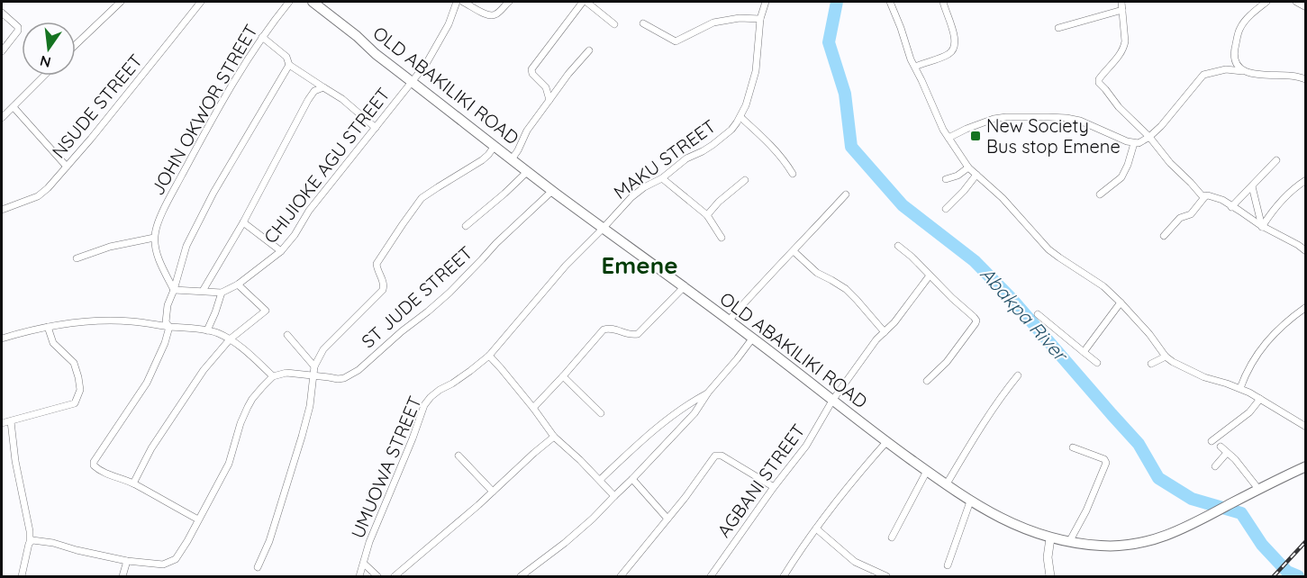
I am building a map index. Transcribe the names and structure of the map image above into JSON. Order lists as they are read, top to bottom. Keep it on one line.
{"streets":{"main road":["OLD ABAKILIKI ROAD"],"street":["NSUDE STREET","JOHN OKWOR STREET","MAKU STREET","CHIJIOKE AGU STREET","ST JUDE STREET","UMUOWA STREET","AGBANI STREET"]},"crossings":[["OLD ABAKILIKI ROAD","MAKU STREET"],["OLD ABAKILIKI ROAD","CHIJIOKE AGU STREET"],["OLD ABAKILIKI ROAD","ST JUDE STREET"],["OLD ABAKILIKI ROAD","UMUOWA STREET"],["OLD ABAKILIKI ROAD","AGBANI STREET"],["MAKU STREET","UMUOWA STREET"]],"districts":["Emene"],"water":["Abakpa River"],"places":{"transit":["New Society Bus stop Emene"]},"north":"bottom"}
